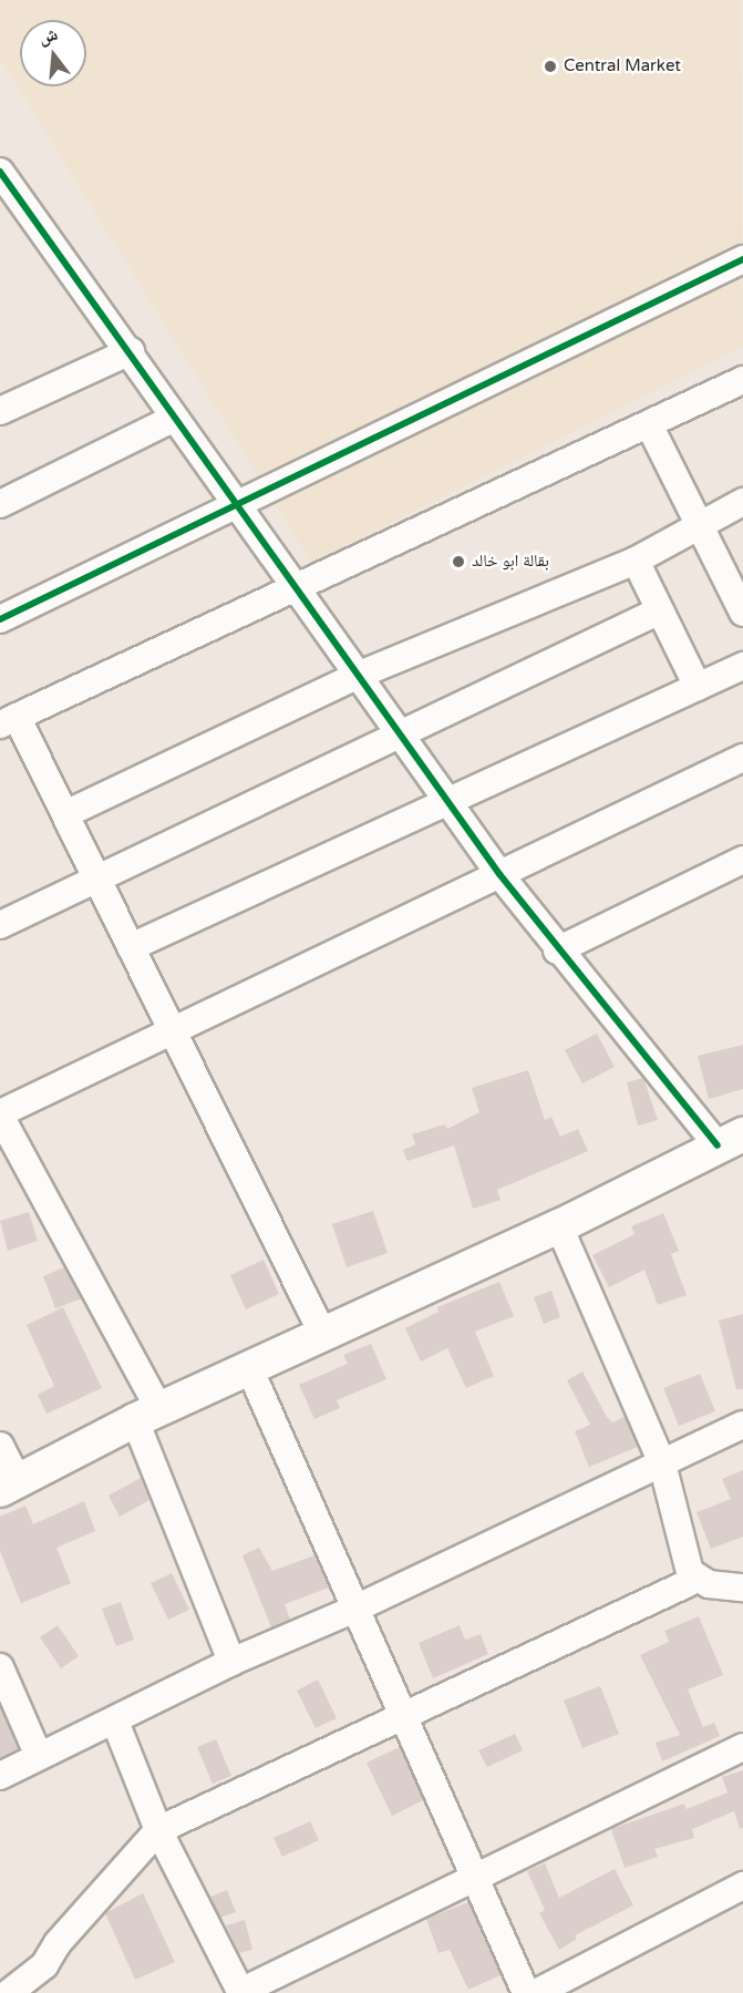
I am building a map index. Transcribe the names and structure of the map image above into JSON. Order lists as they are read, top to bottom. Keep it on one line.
{"places":["Central Market","بقالة ابو خالد"],"north":"top"}
